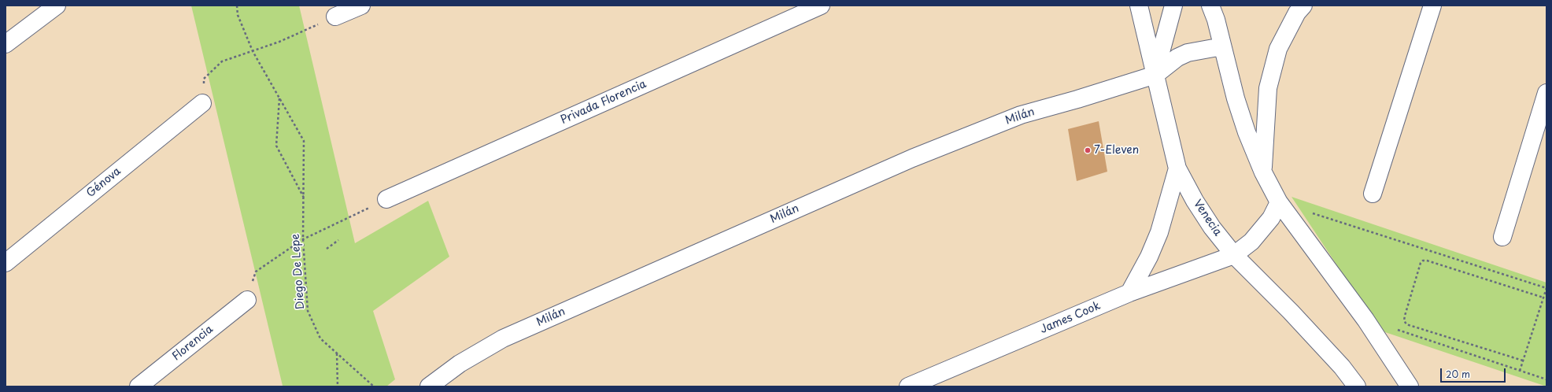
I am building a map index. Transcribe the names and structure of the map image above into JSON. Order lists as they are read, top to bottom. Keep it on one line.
{"streets":{"street":["Privada Florencia","Milán","Génova","Venecia","James Cook","Florencia"],"path":["Diego De Lepe"]},"crossings":[["Milán","Venecia"],["Venecia","James Cook"]],"places":["7-Eleven"],"scale_bar":"20 m"}
